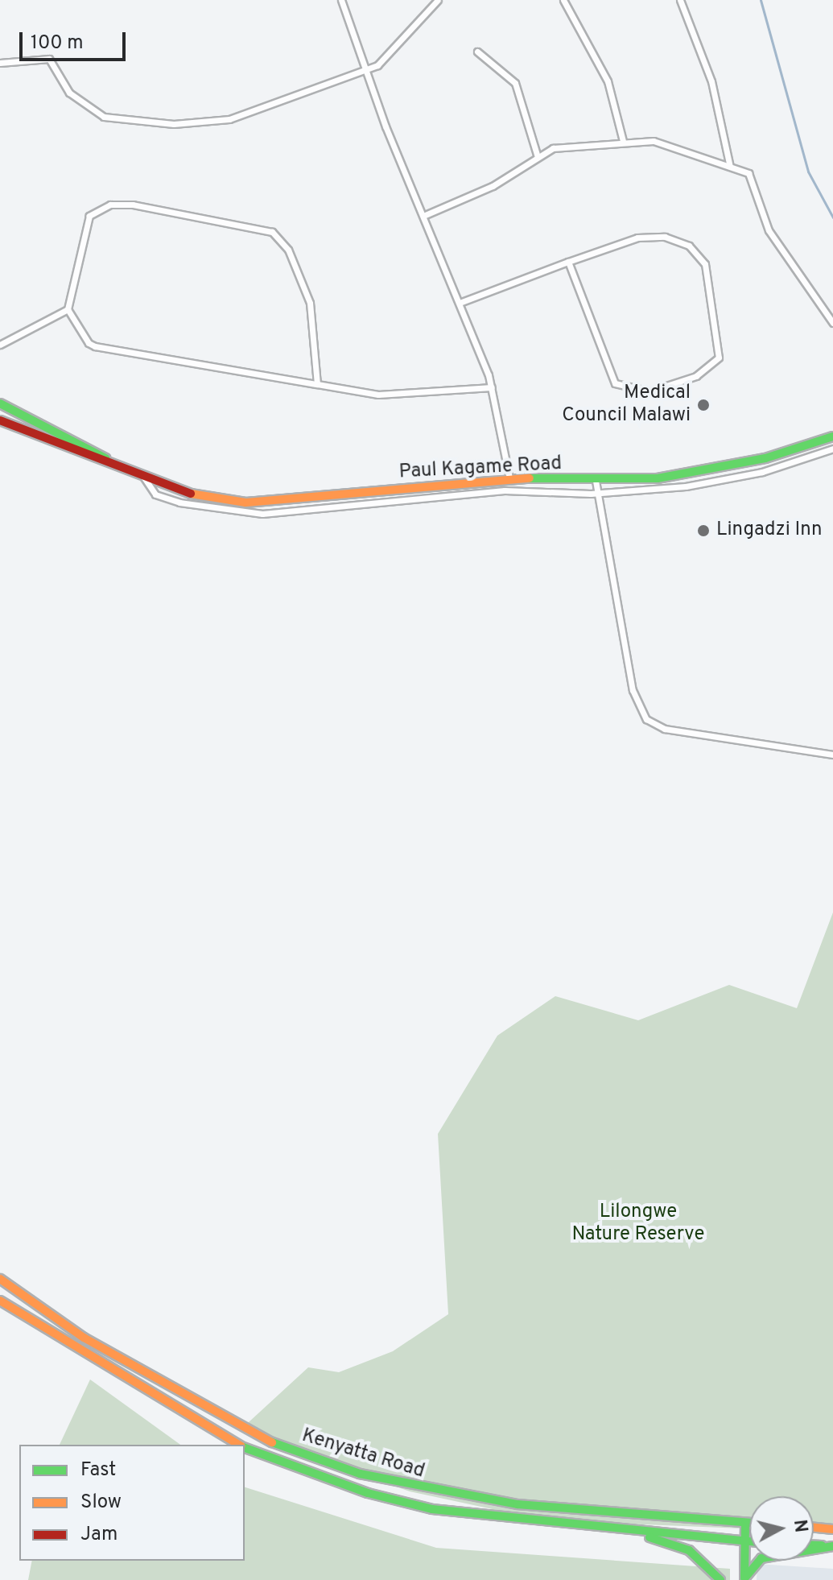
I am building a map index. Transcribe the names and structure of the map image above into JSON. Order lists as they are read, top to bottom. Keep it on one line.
{"streets":{"main road":["Paul Kagame Road","Kenyatta Road"]},"parks":["Lilongwe Nature Reserve"],"places":["Medical Council Malawi","Lingadzi Inn"],"legend":["Fast","Slow","Jam"],"scale_bar":"100 m","north":"right"}
